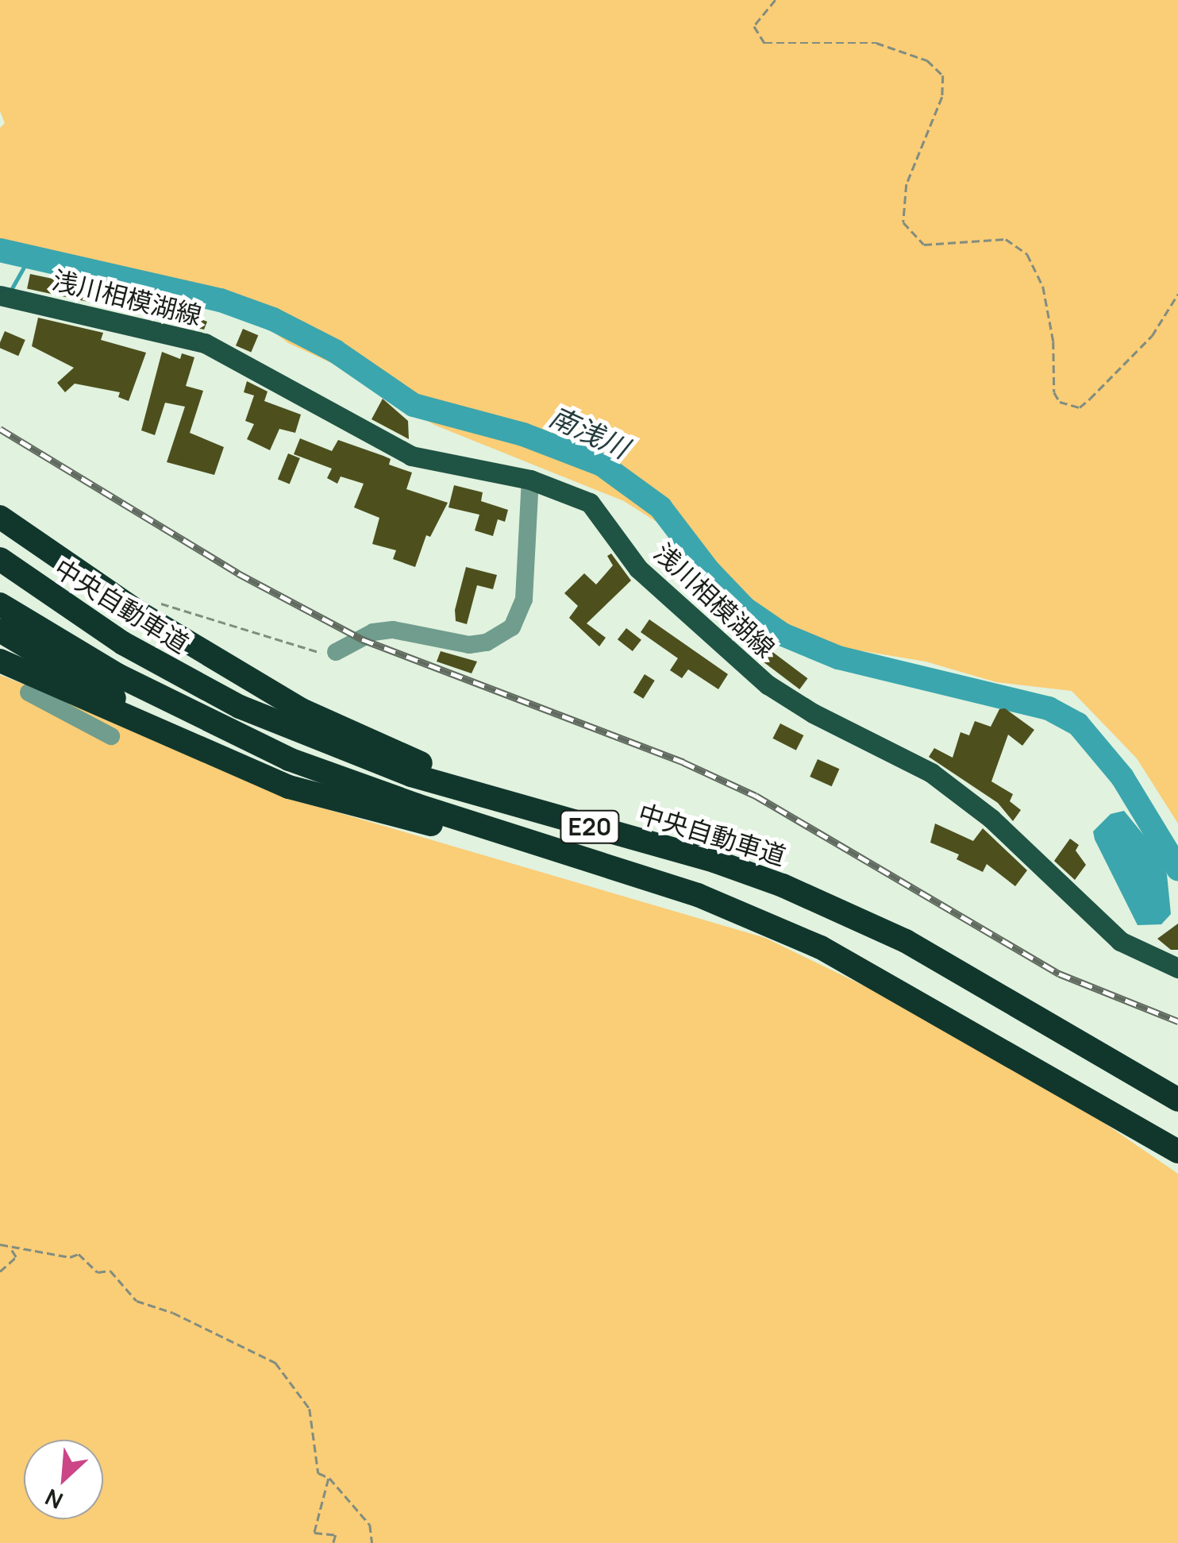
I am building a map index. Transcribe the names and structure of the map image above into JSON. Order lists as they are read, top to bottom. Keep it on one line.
{"streets":{"highway":["中央自動車道","E20"],"main road":["浅川相模湖線"]},"water":["南浅川"],"north":"bottom left"}
